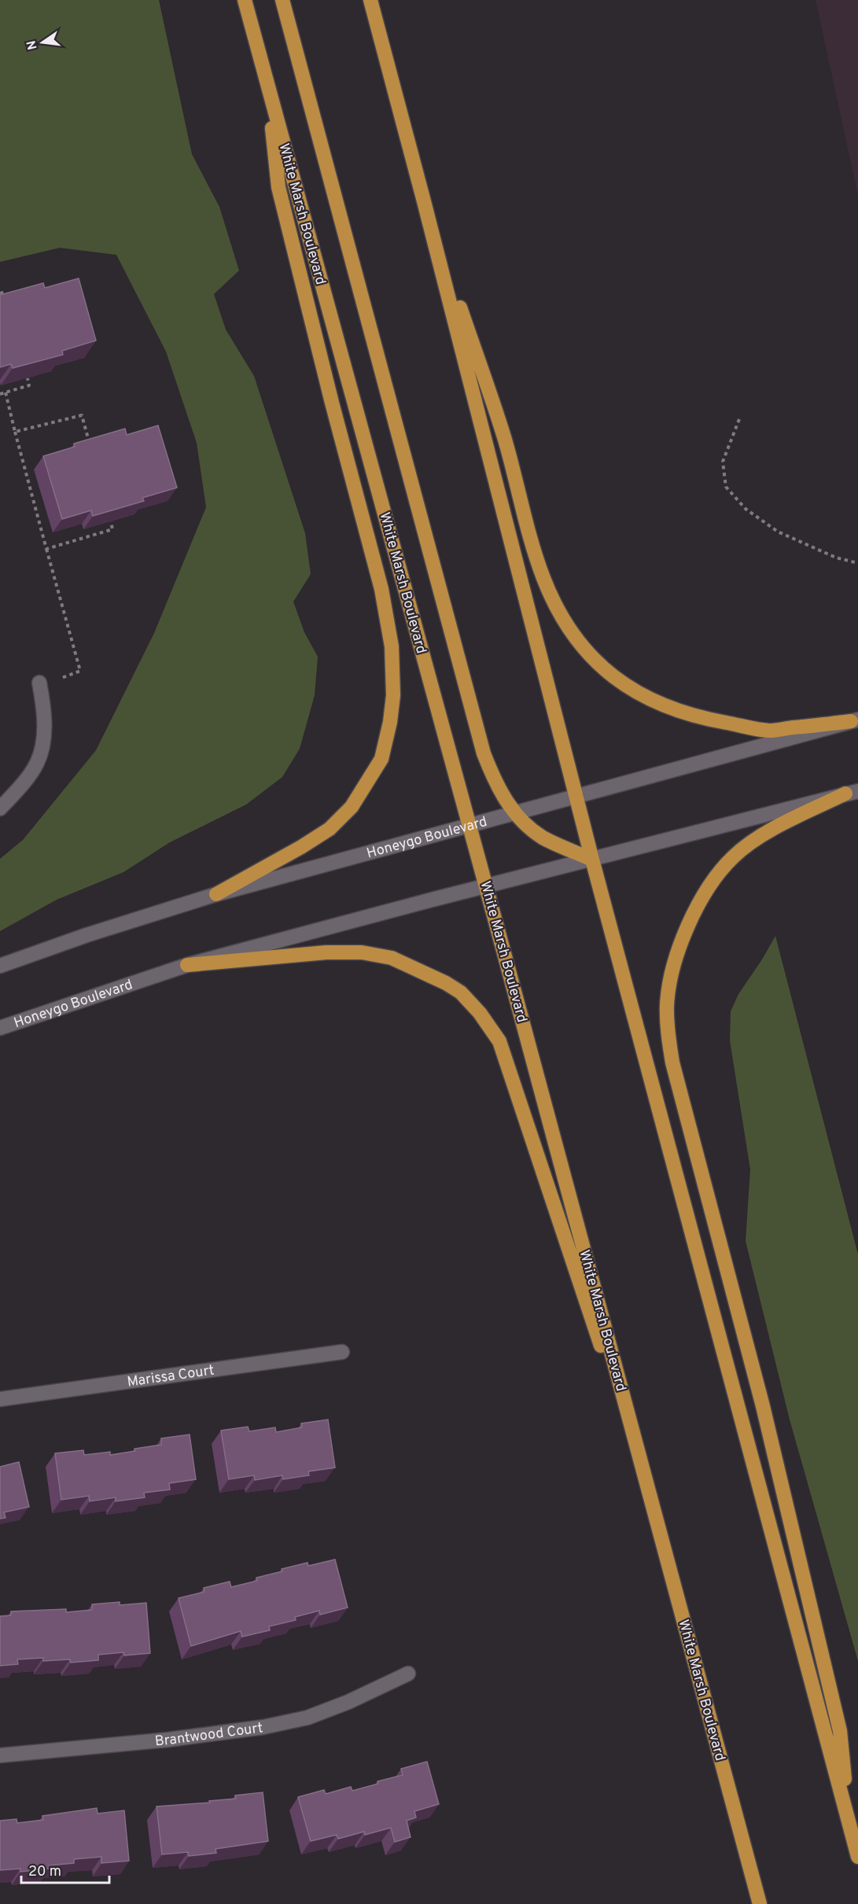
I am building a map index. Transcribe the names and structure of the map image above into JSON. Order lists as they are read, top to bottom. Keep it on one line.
{"streets":{"highway":["White Marsh Boulevard"],"main road":["Honeygo Boulevard","Marissa Court","Brantwood Court"]},"crossings":[["White Marsh Boulevard","Honeygo Boulevard"]],"scale_bar":"20 m","north":"left"}
